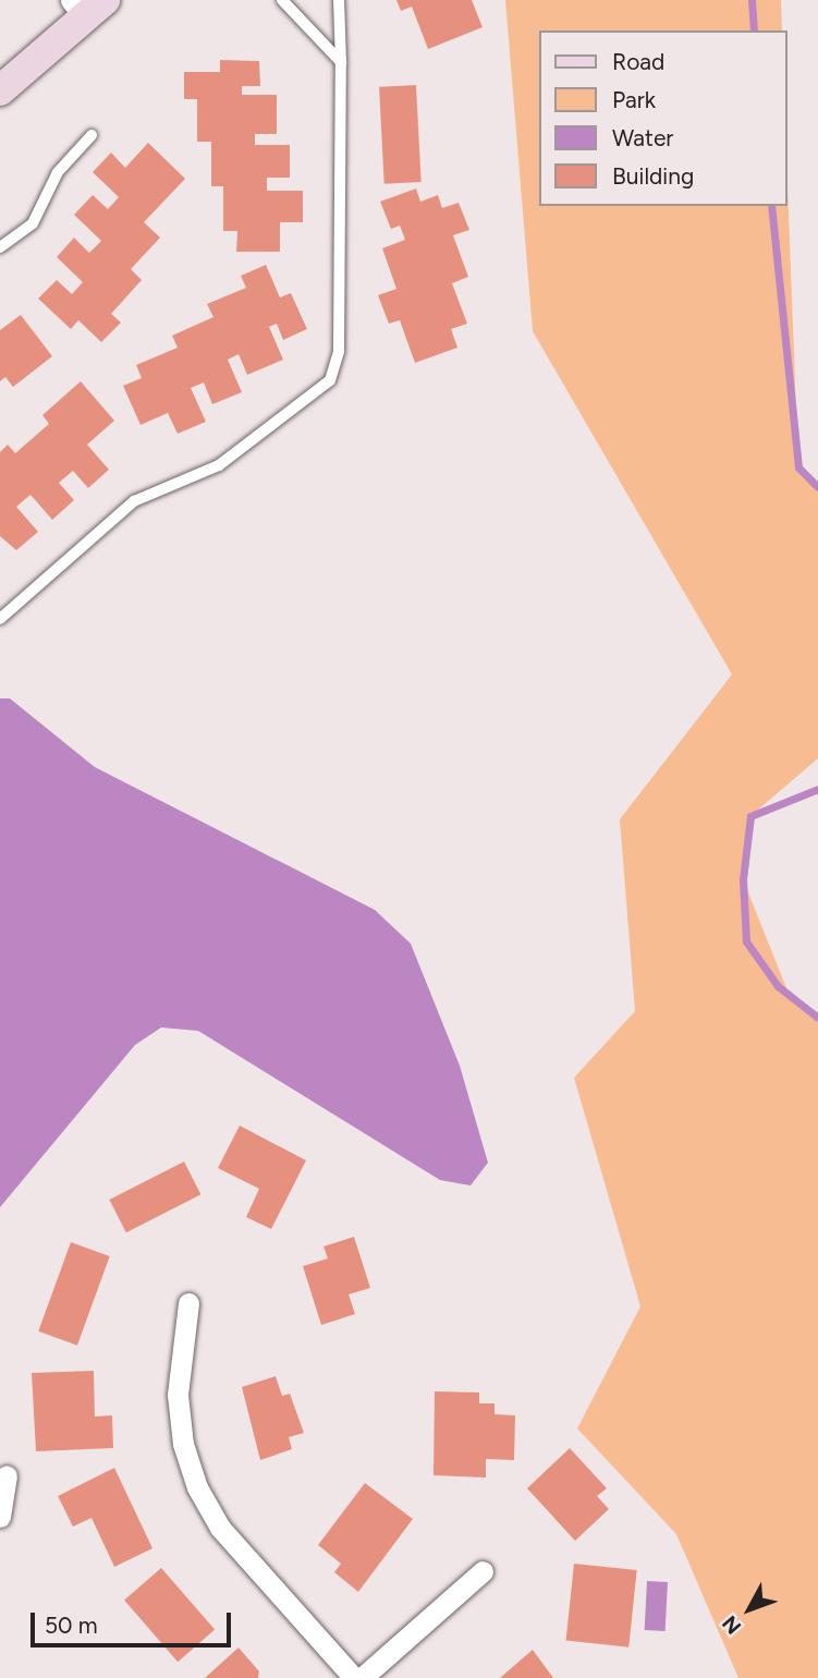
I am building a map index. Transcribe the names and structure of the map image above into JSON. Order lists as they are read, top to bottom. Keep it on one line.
{"legend":["Road","Park","Water","Building"],"scale_bar":"50 m","north":"bottom left"}
